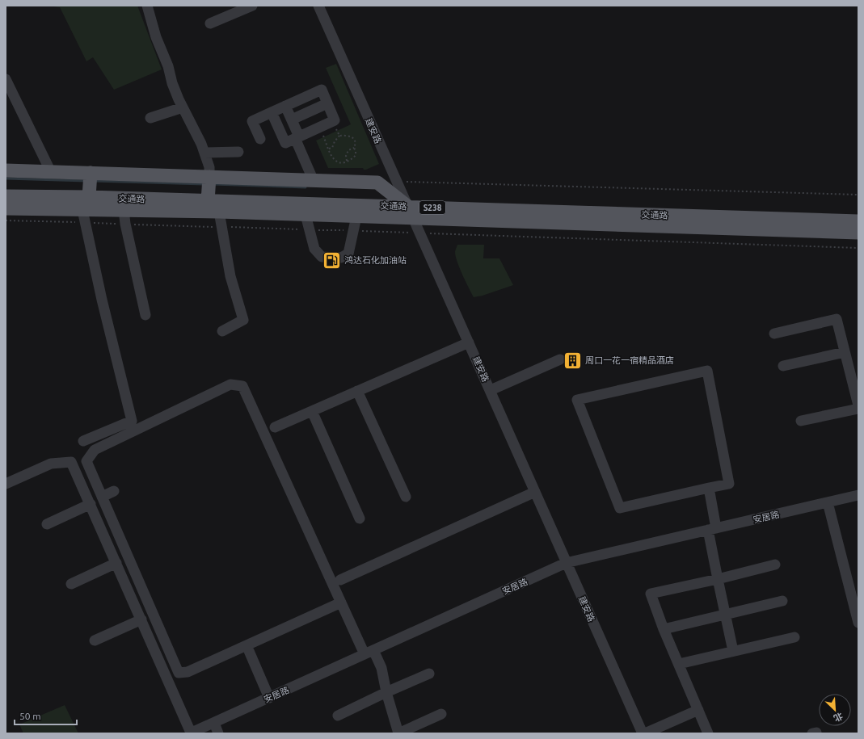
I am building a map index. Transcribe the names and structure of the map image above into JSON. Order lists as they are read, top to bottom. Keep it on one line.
{"streets":{"main road":["交通路","S238"],"street":["建安路","安居路"]},"crossings":[["建安路","交通路"],["建安路","安居路"]],"places":{"fuel station":["鸿达石化加油站"],"building":["周口一花一宿精品酒店"]},"scale_bar":"50 m","north":"bottom right"}
